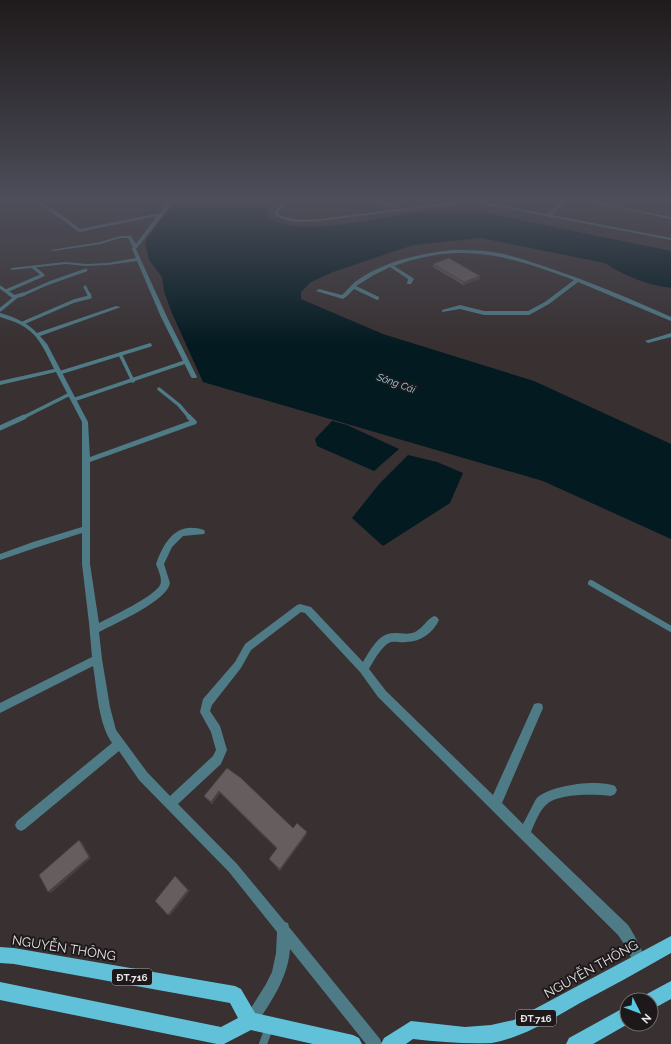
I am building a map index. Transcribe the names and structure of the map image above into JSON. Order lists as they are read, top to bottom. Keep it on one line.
{"streets":{"main road":["NGUYỄN THÔNG","ĐT.716"]},"water":["Sông Cái"],"north":"bottom right"}
